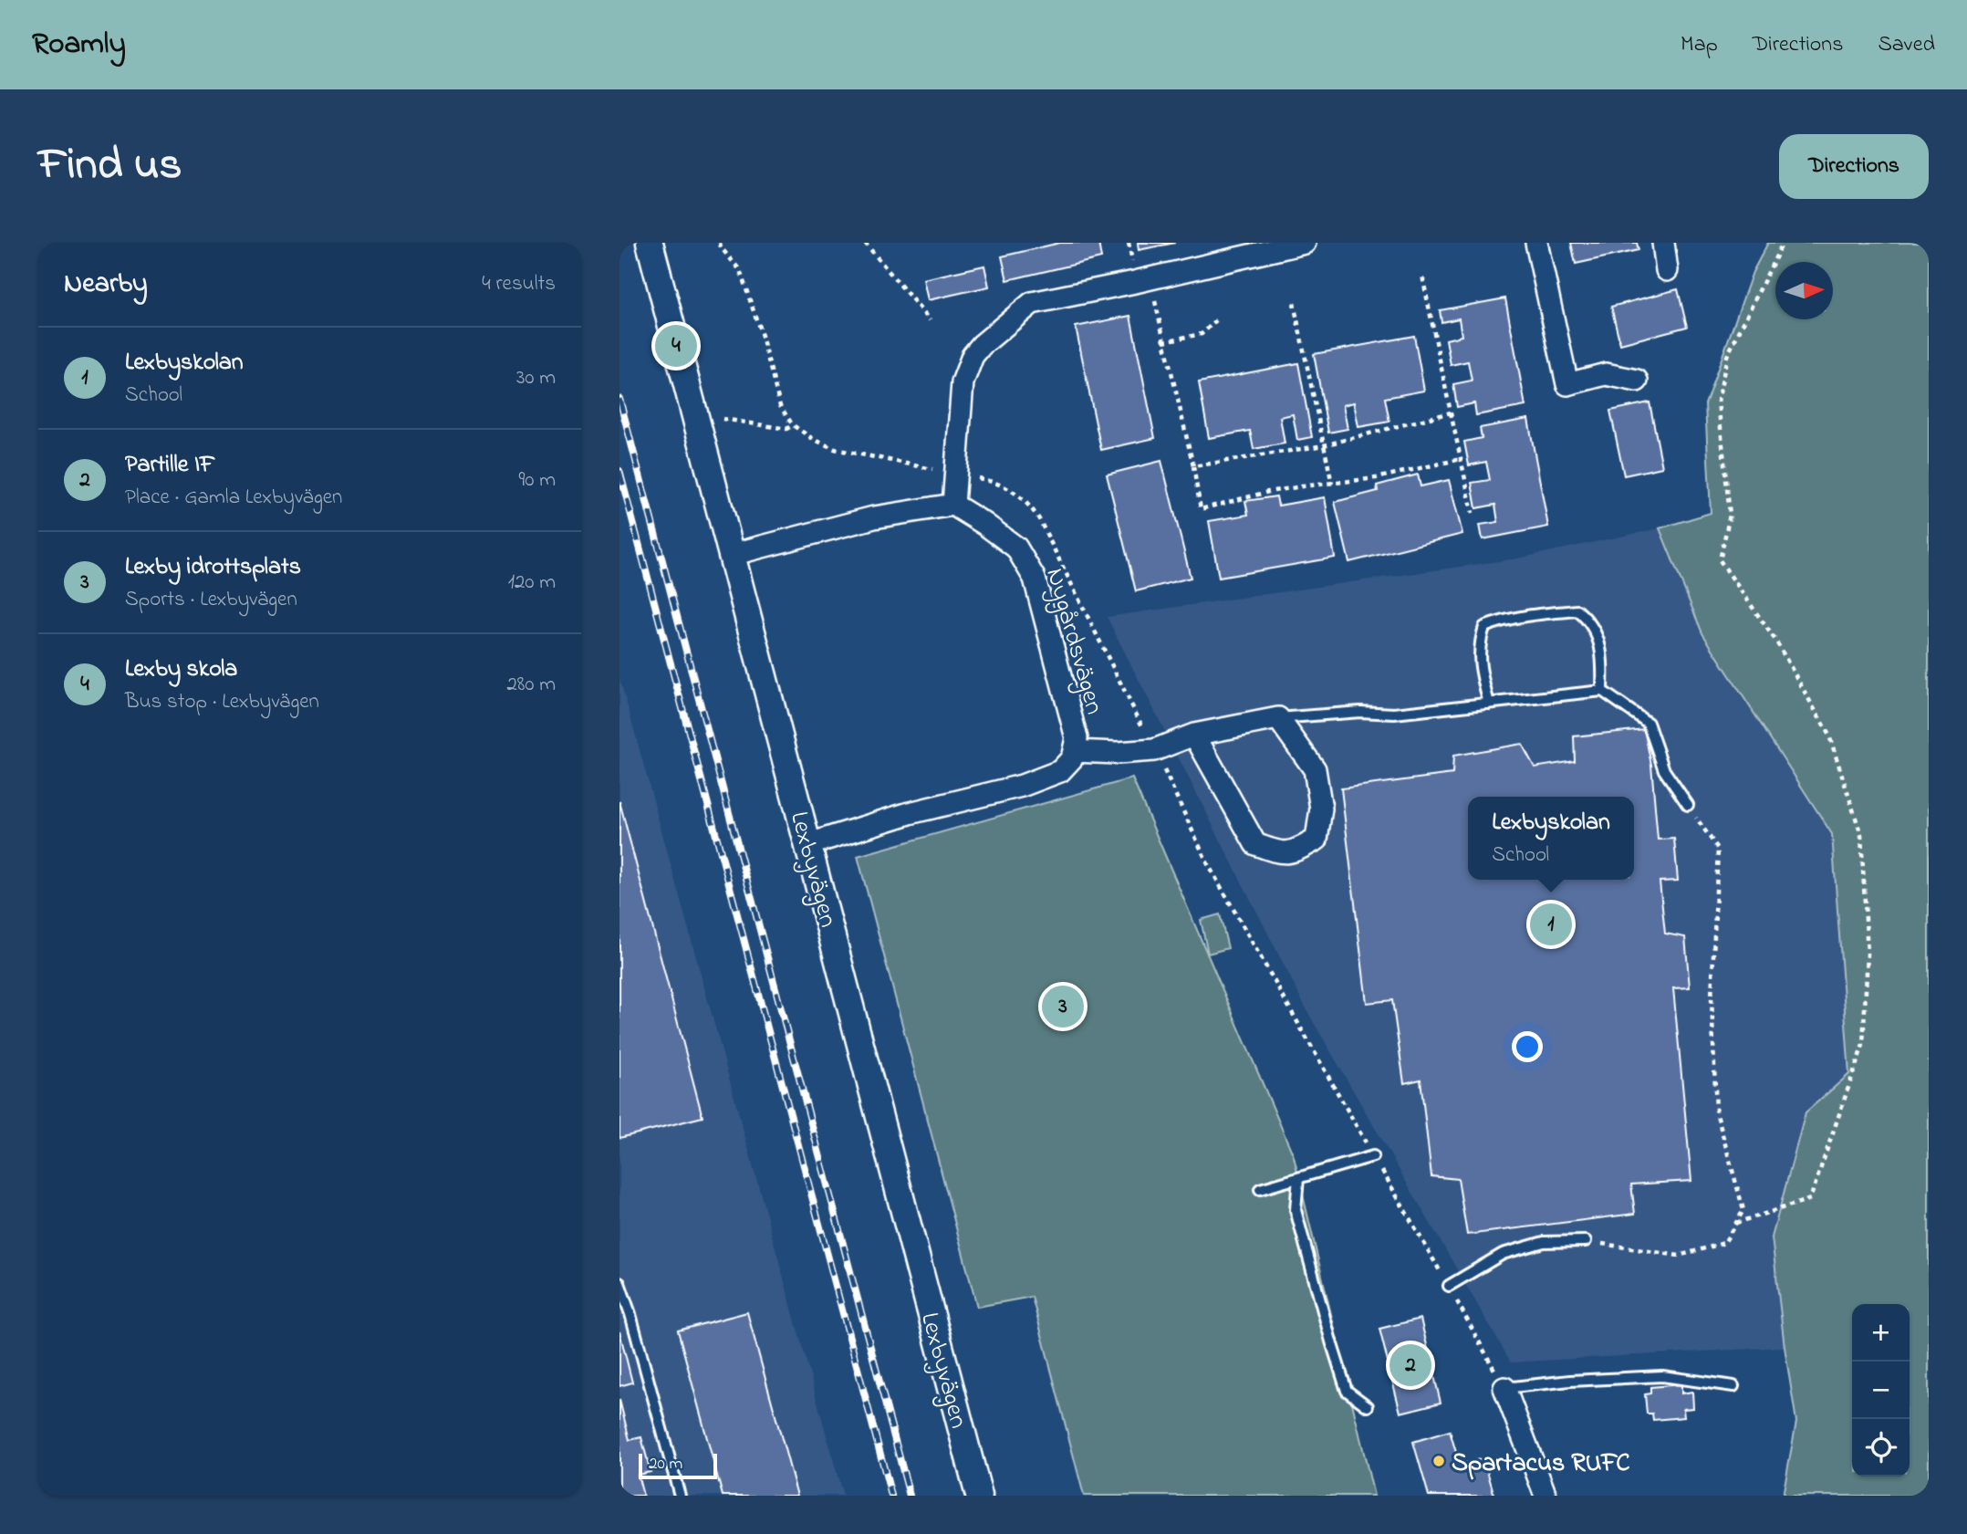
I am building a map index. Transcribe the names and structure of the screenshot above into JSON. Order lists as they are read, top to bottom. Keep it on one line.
{"streets":{"street":["Nygårdsvägen","Lexbyvägen"]},"crossings":[["Nygårdsvägen","Lexbyvägen"]],"places":["Spartacus RUFC"],"scale_bar":"20 m","north":"right","page":{"header":"Roamly","nav":["Map","Directions","Saved"],"title":"Find us","buttons":"Directions","heading":["Nearby","4 results"],"pins":["4","1","3","2"],"list":[{"mark":"1","name":"Lexbyskolan","note":"School","value":"30 m"},{"mark":"2","name":"Partille IF","note":"Place · Gamla Lexbyvägen","value":"90 m"},{"mark":"3","name":"Lexby idrottsplats","note":"Sports · Lexbyvägen","value":"120 m"},{"mark":"4","name":"Lexby skola","note":"Bus stop · Lexbyvägen","value":"280 m"}],"popup":["Lexbyskolan","School"],"map_buttons":["+","−"],"scale":"20 m"}}
